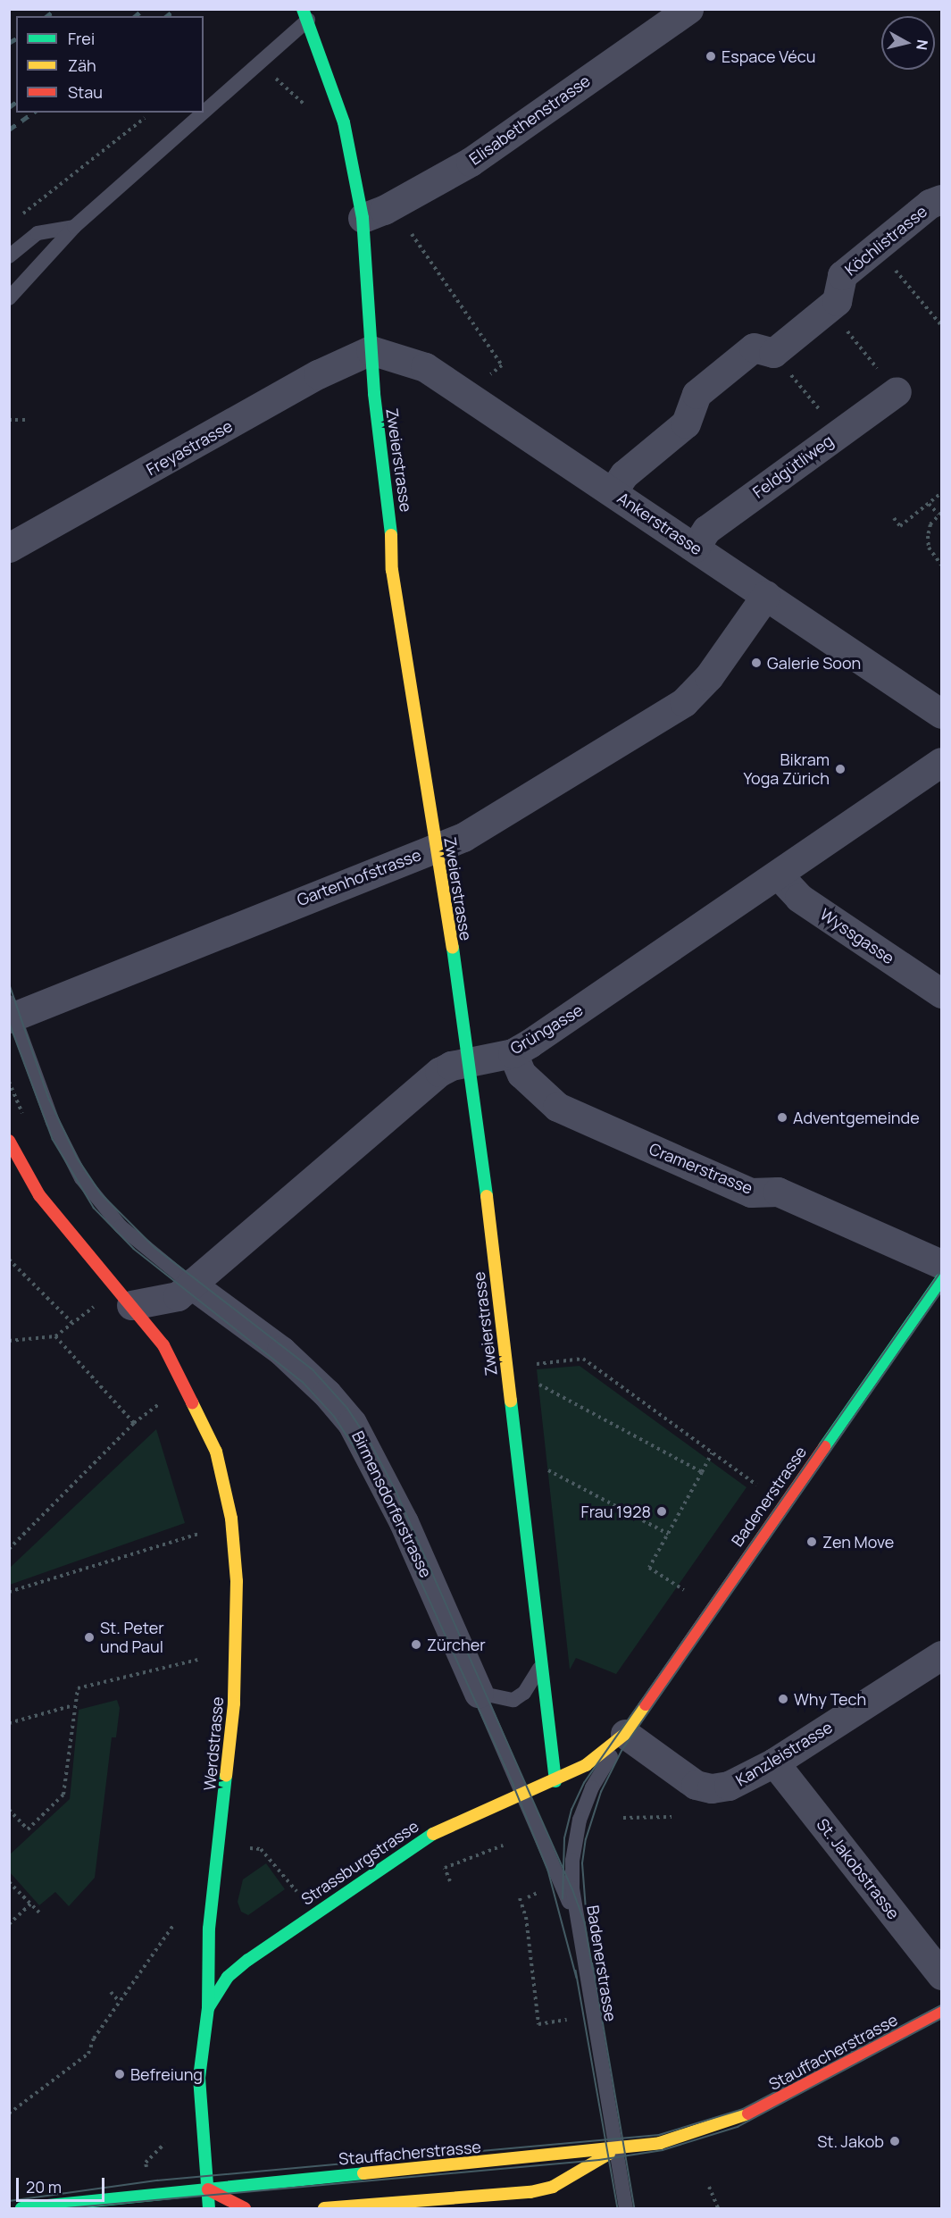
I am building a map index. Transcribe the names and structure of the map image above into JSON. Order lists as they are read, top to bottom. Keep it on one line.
{"streets":{"street":["Elisabethenstrasse","Köchlistrasse","Freyastrasse","Zweierstrasse","Feldgütliweg","Ankerstrasse","Gartenhofstrasse","Wyssgasse","Grüngasse","Cramerstrasse","Badenerstrasse","Birmensdorferstrasse","Werdstrasse","Kanzleistrasse","Strassburgstrasse","St. Jakobstrasse","Stauffacherstrasse"]},"crossings":[["Elisabethenstrasse","Zweierstrasse"],["Köchlistrasse","Ankerstrasse"],["Freyastrasse","Zweierstrasse"],["Freyastrasse","Ankerstrasse"],["Zweierstrasse","Ankerstrasse"],["Zweierstrasse","Gartenhofstrasse"],["Zweierstrasse","Grüngasse"],["Zweierstrasse","Badenerstrasse"],["Zweierstrasse","Strassburgstrasse"],["Feldgütliweg","Ankerstrasse"],["Ankerstrasse","Gartenhofstrasse"],["Gartenhofstrasse","Birmensdorferstrasse"],["Wyssgasse","Grüngasse"],["Grüngasse","Cramerstrasse"],["Grüngasse","Birmensdorferstrasse"],["Grüngasse","Werdstrasse"],["Badenerstrasse","Birmensdorferstrasse"],["Badenerstrasse","Kanzleistrasse"],["Badenerstrasse","Strassburgstrasse"],["Badenerstrasse","Stauffacherstrasse"],["Birmensdorferstrasse","Strassburgstrasse"],["Werdstrasse","Strassburgstrasse"],["Werdstrasse","Stauffacherstrasse"],["Kanzleistrasse","St. Jakobstrasse"]],"places":["Espace Vécu","Galerie Soon","Bikram Yoga Zürich","Adventgemeinde","Frau 1928","Zen Move","St. Peter und Paul","Zürcher","Why Tech","Befreiung","St. Jakob"],"legend":["Frei","Zäh","Stau"],"scale_bar":"20 m","north":"right"}
